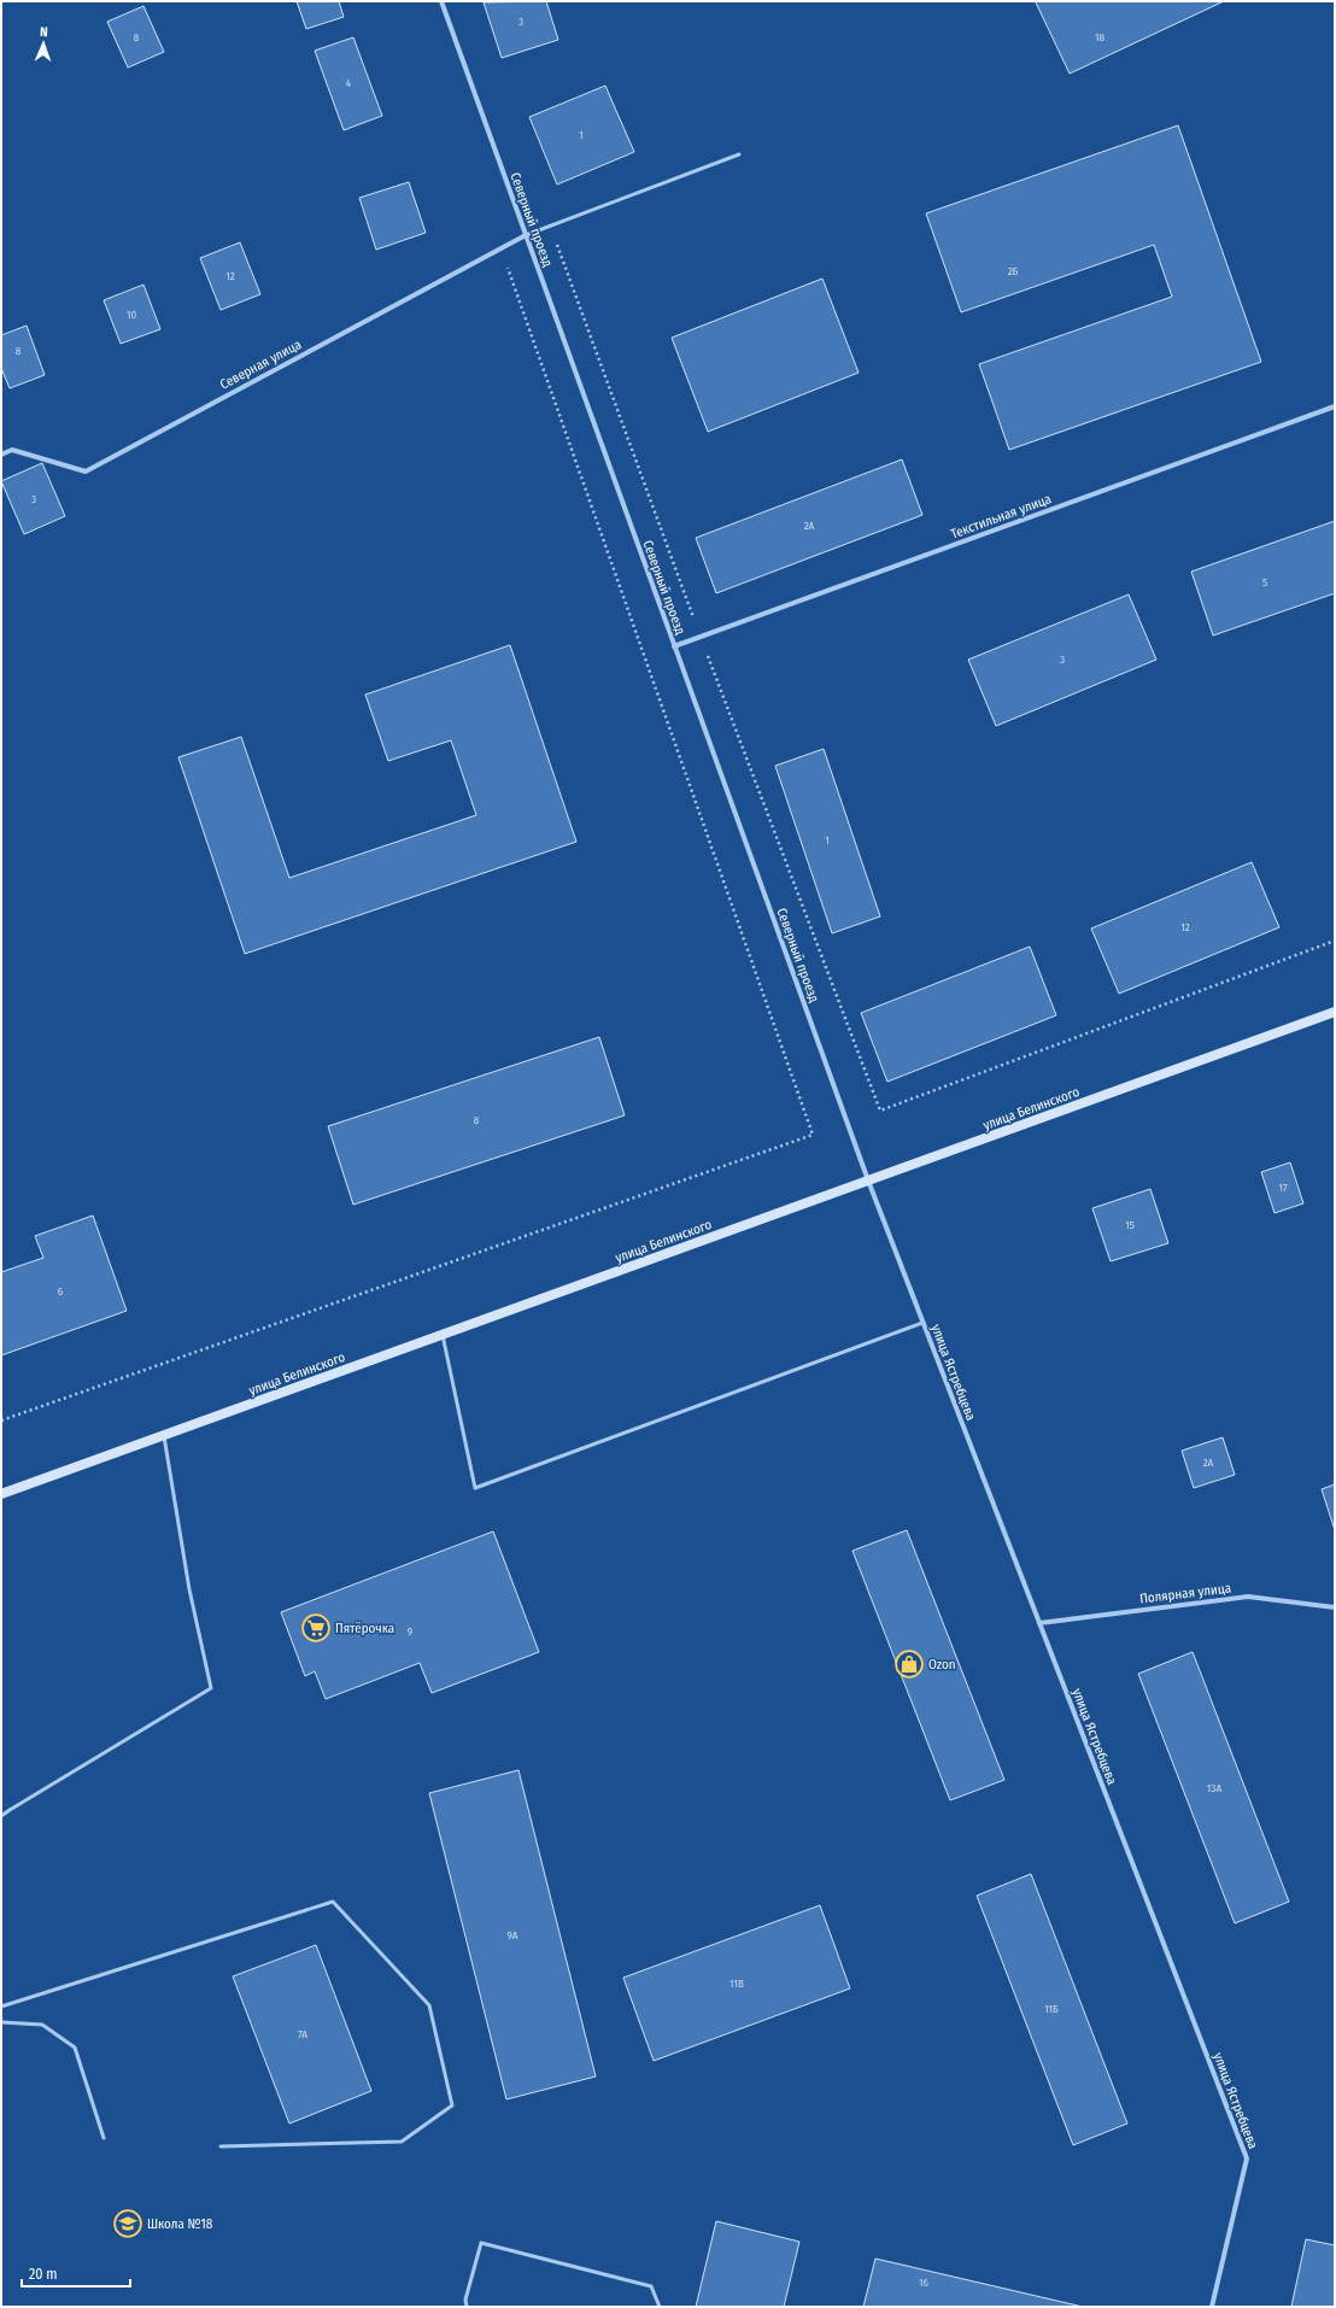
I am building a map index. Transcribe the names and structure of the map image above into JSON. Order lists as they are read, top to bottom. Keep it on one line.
{"streets":{"main road":["улица Белинского"],"street":["Северный проезд","Северная улица","Текстильная улица","улица Ястребцева","Полярная улица"]},"crossings":[["Северный проезд","Северная улица"],["Северный проезд","Текстильная улица"],["Северный проезд","улица Белинского"],["Северный проезд","улица Ястребцева"],["улица Белинского","улица Ястребцева"],["улица Ястребцева","Полярная улица"]],"places":{"supermarket":["Пятёрочка"],"shop":["Ozon"],"school or university":["Школа №18"]},"house_numbers":["3","8","18","4","1","2Б","12","10","8","3","2А","5","3","1","12","8","17","15","6","2А","9","13А","9А","11В","11Б","7А","16"],"scale_bar":"20 m","north":"top"}
